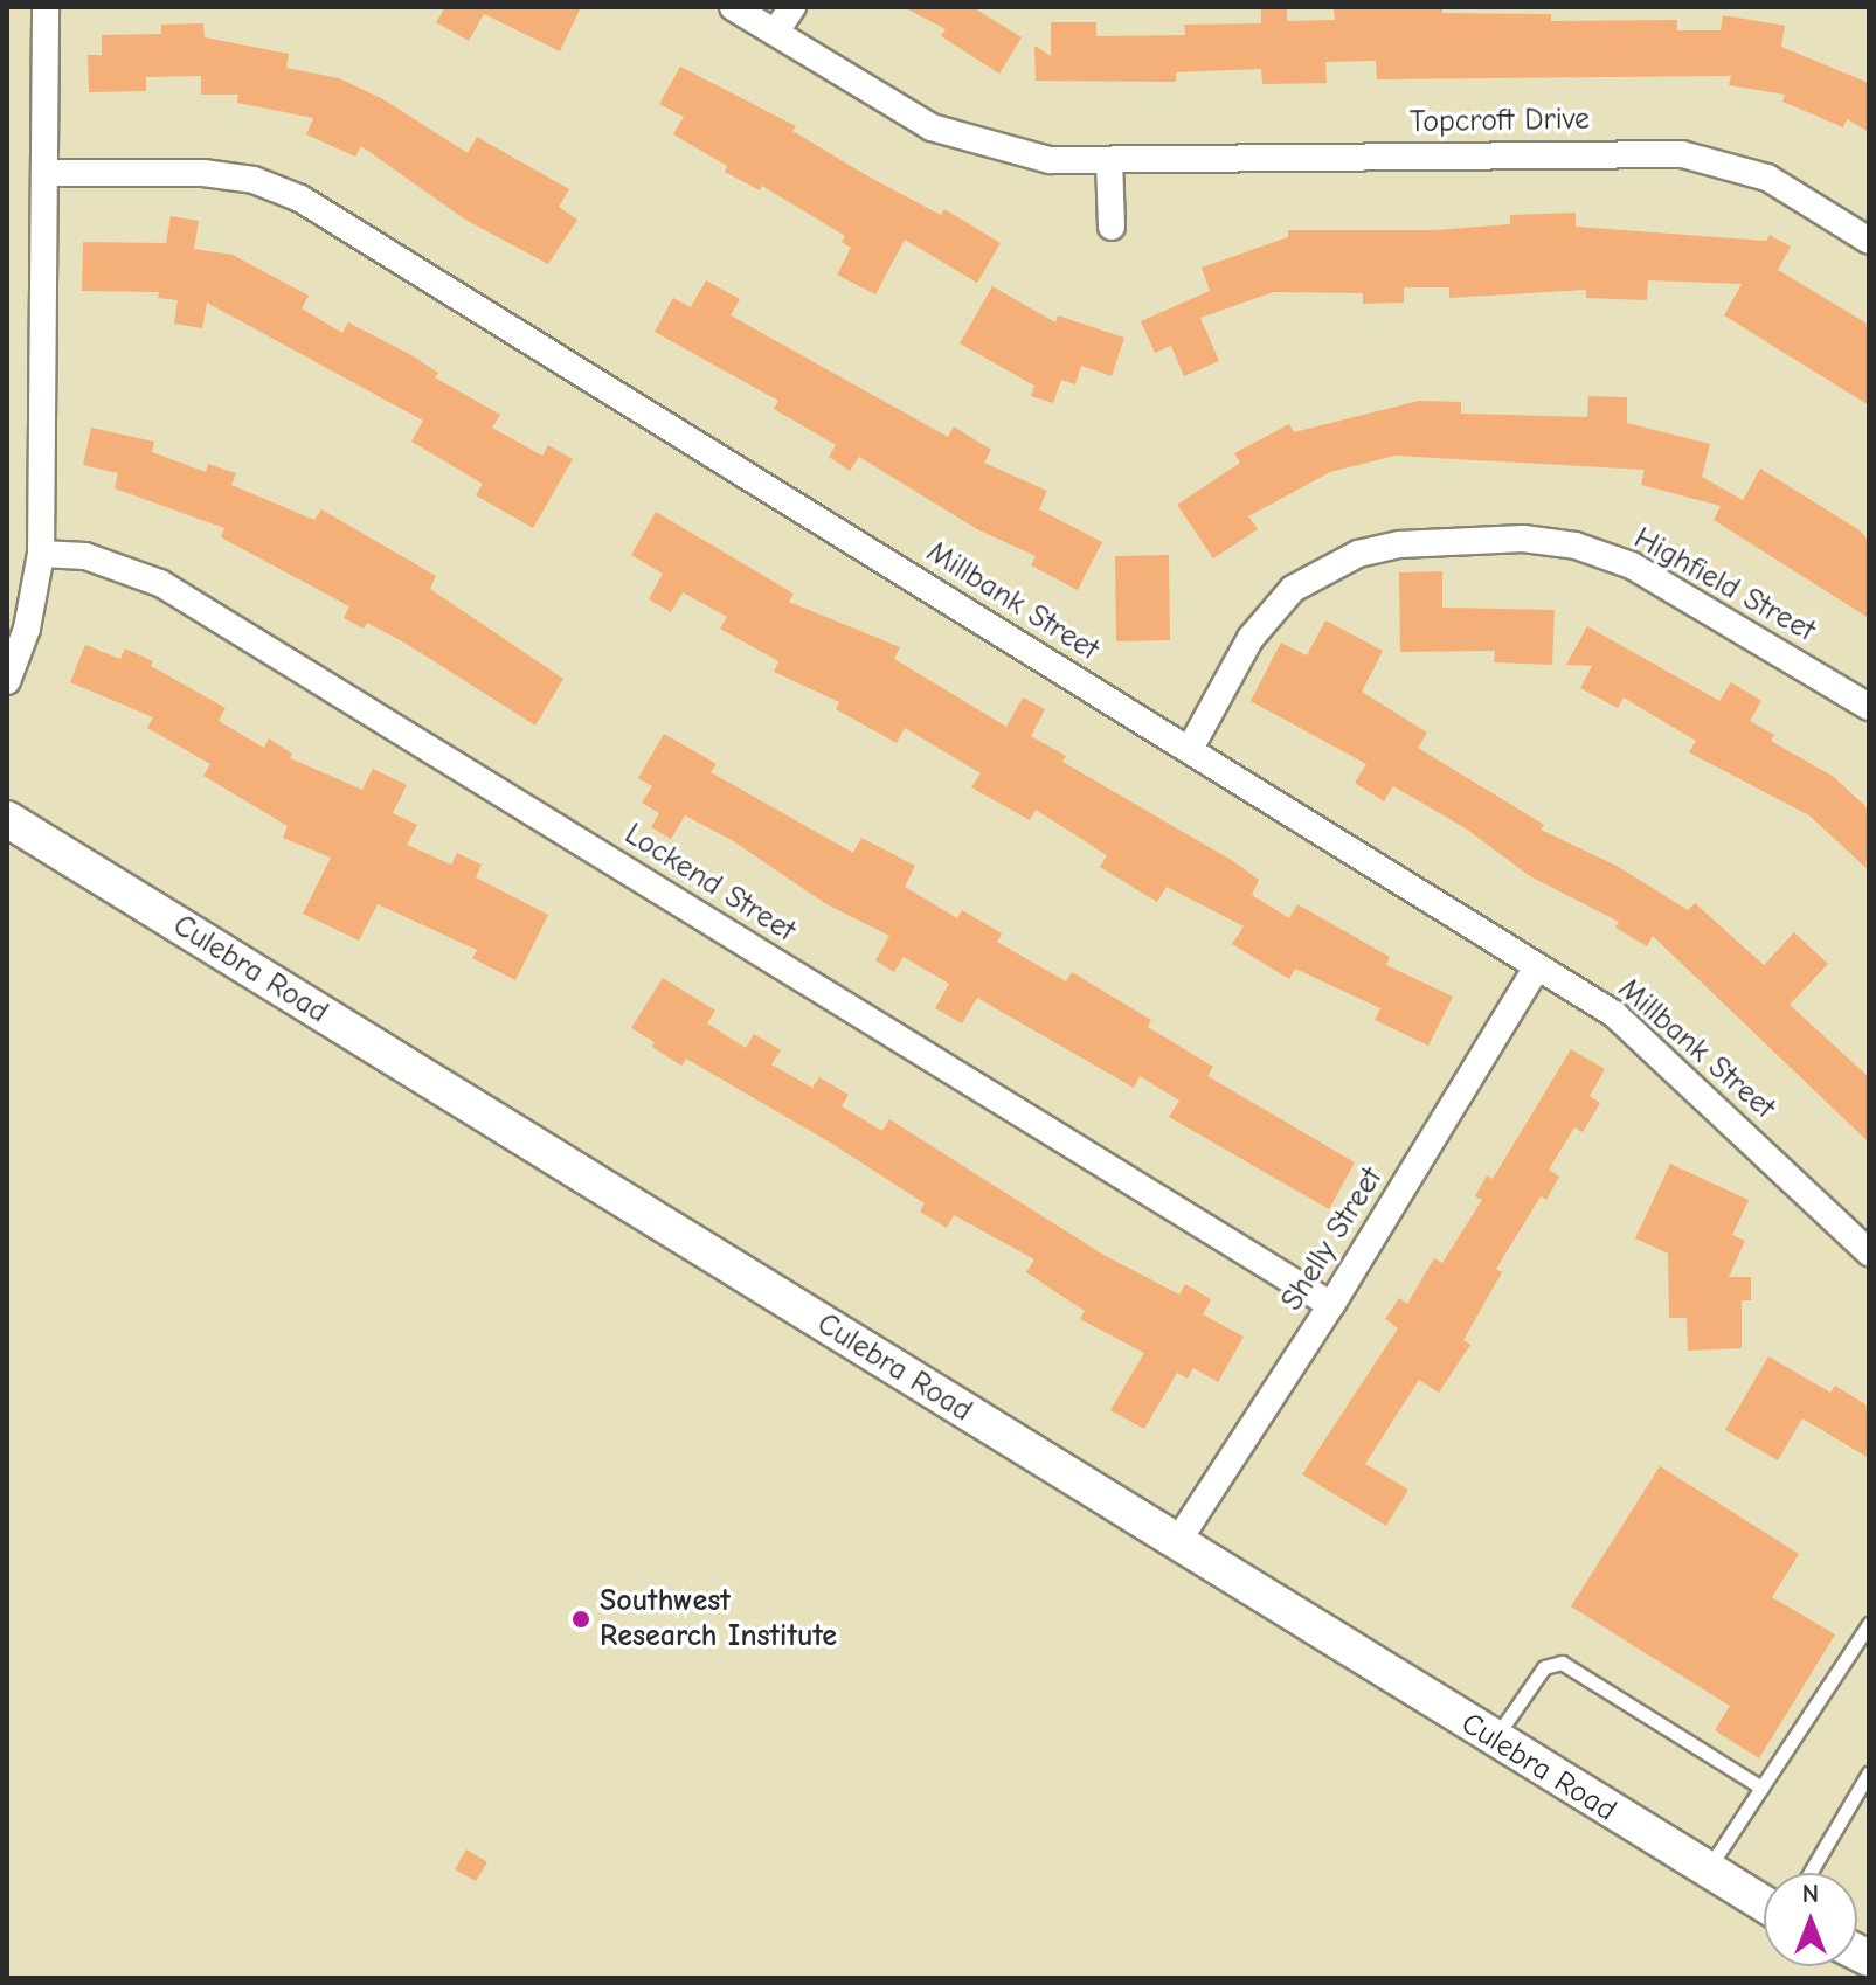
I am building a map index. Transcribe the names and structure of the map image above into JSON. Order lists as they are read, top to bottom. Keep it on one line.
{"streets":{"main road":["Culebra Road"],"street":["Topcroft Drive","Highfield Street","Millbank Street","Lockend Street","Shelly Street"]},"crossings":[["Highfield Street","Millbank Street"],["Millbank Street","Shelly Street"],["Lockend Street","Shelly Street"],["Culebra Road","Shelly Street"]],"places":["Southwest Research Institute"],"north":"top"}
